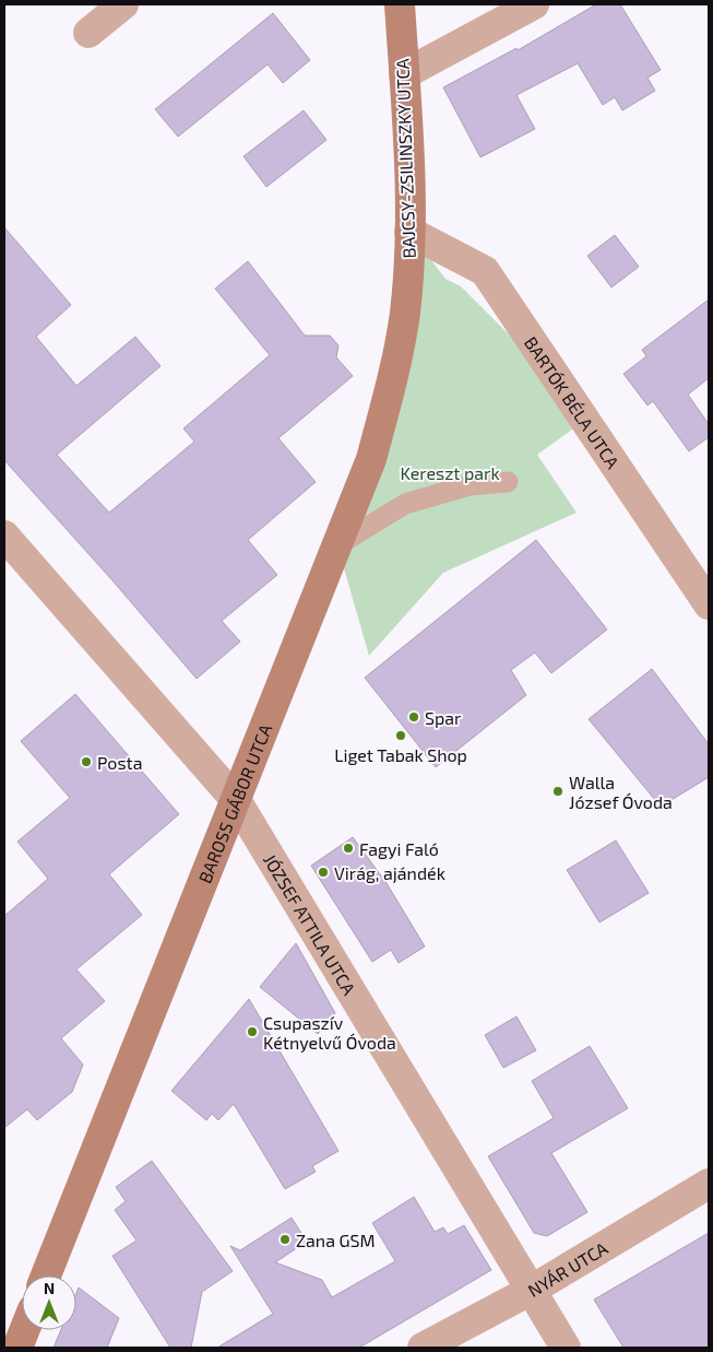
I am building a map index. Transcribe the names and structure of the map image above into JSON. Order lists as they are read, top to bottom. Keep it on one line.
{"streets":{"main road":["BAJCSY-ZSILINSZKY UTCA","BAROSS GÁBOR UTCA"],"street":["BARTÓK BÉLA UTCA","JÓZSEF ATTILA UTCA","NYÁR UTCA"]},"crossings":[["BAJCSY-ZSILINSZKY UTCA","BARTÓK BÉLA UTCA"],["BAJCSY-ZSILINSZKY UTCA","BAROSS GÁBOR UTCA"],["BAROSS GÁBOR UTCA","JÓZSEF ATTILA UTCA"],["JÓZSEF ATTILA UTCA","NYÁR UTCA"]],"parks":["Kereszt park"],"places":["Spar","Liget Tabak Shop","Posta","Walla József Óvoda","Fagyi Faló","Virág, ajándék","Csupaszív Kétnyelvű Óvoda","Zana GSM"],"north":"top"}
